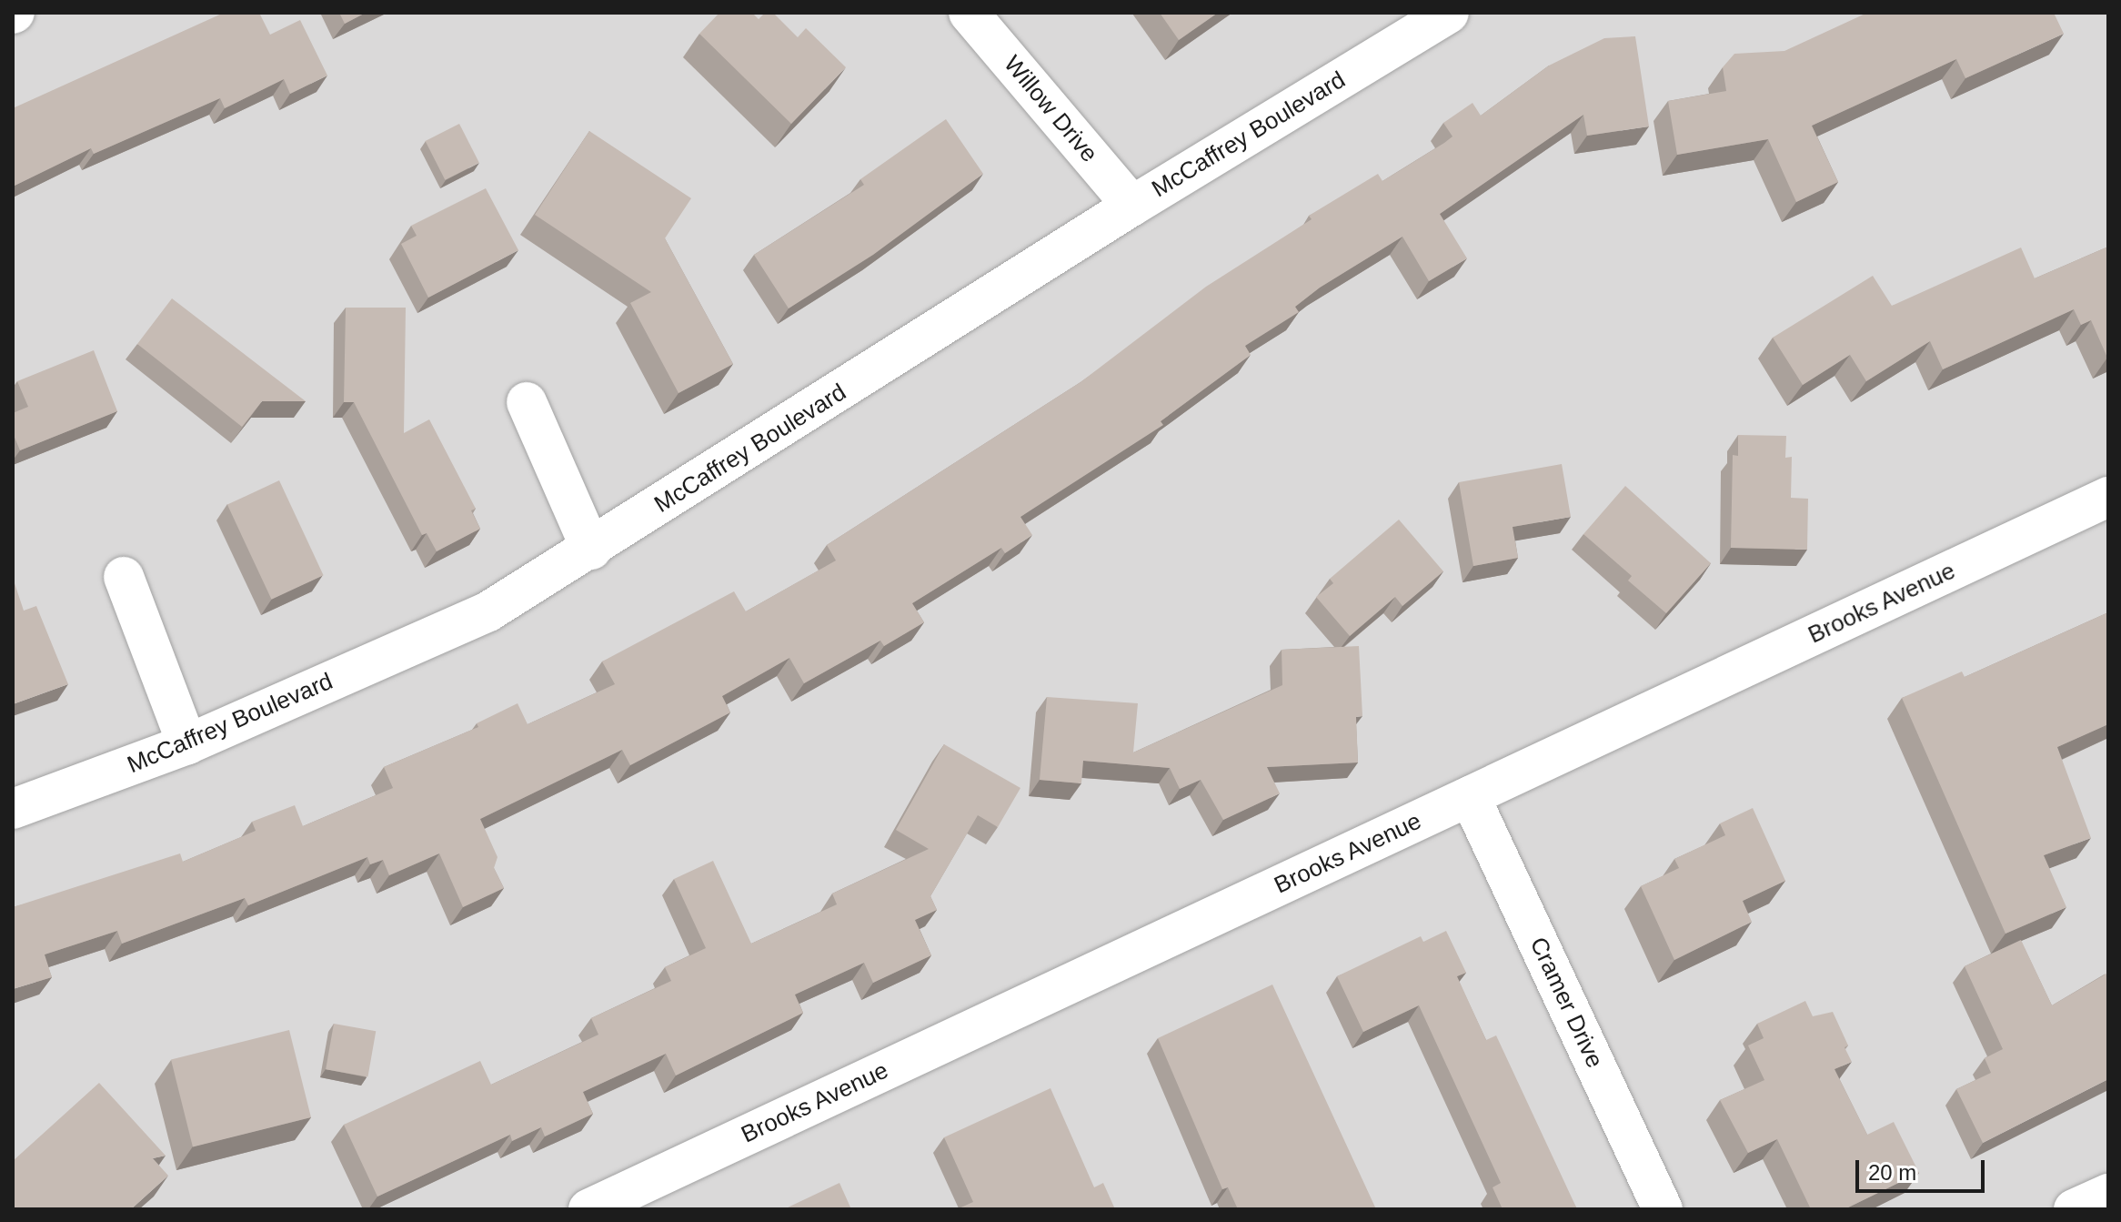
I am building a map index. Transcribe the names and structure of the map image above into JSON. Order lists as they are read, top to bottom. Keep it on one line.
{"streets":{"street":["Willow Drive","McCaffrey Boulevard","Brooks Avenue","Cramer Drive"]},"crossings":[["Willow Drive","McCaffrey Boulevard"],["Brooks Avenue","Cramer Drive"]],"scale_bar":"20 m"}
